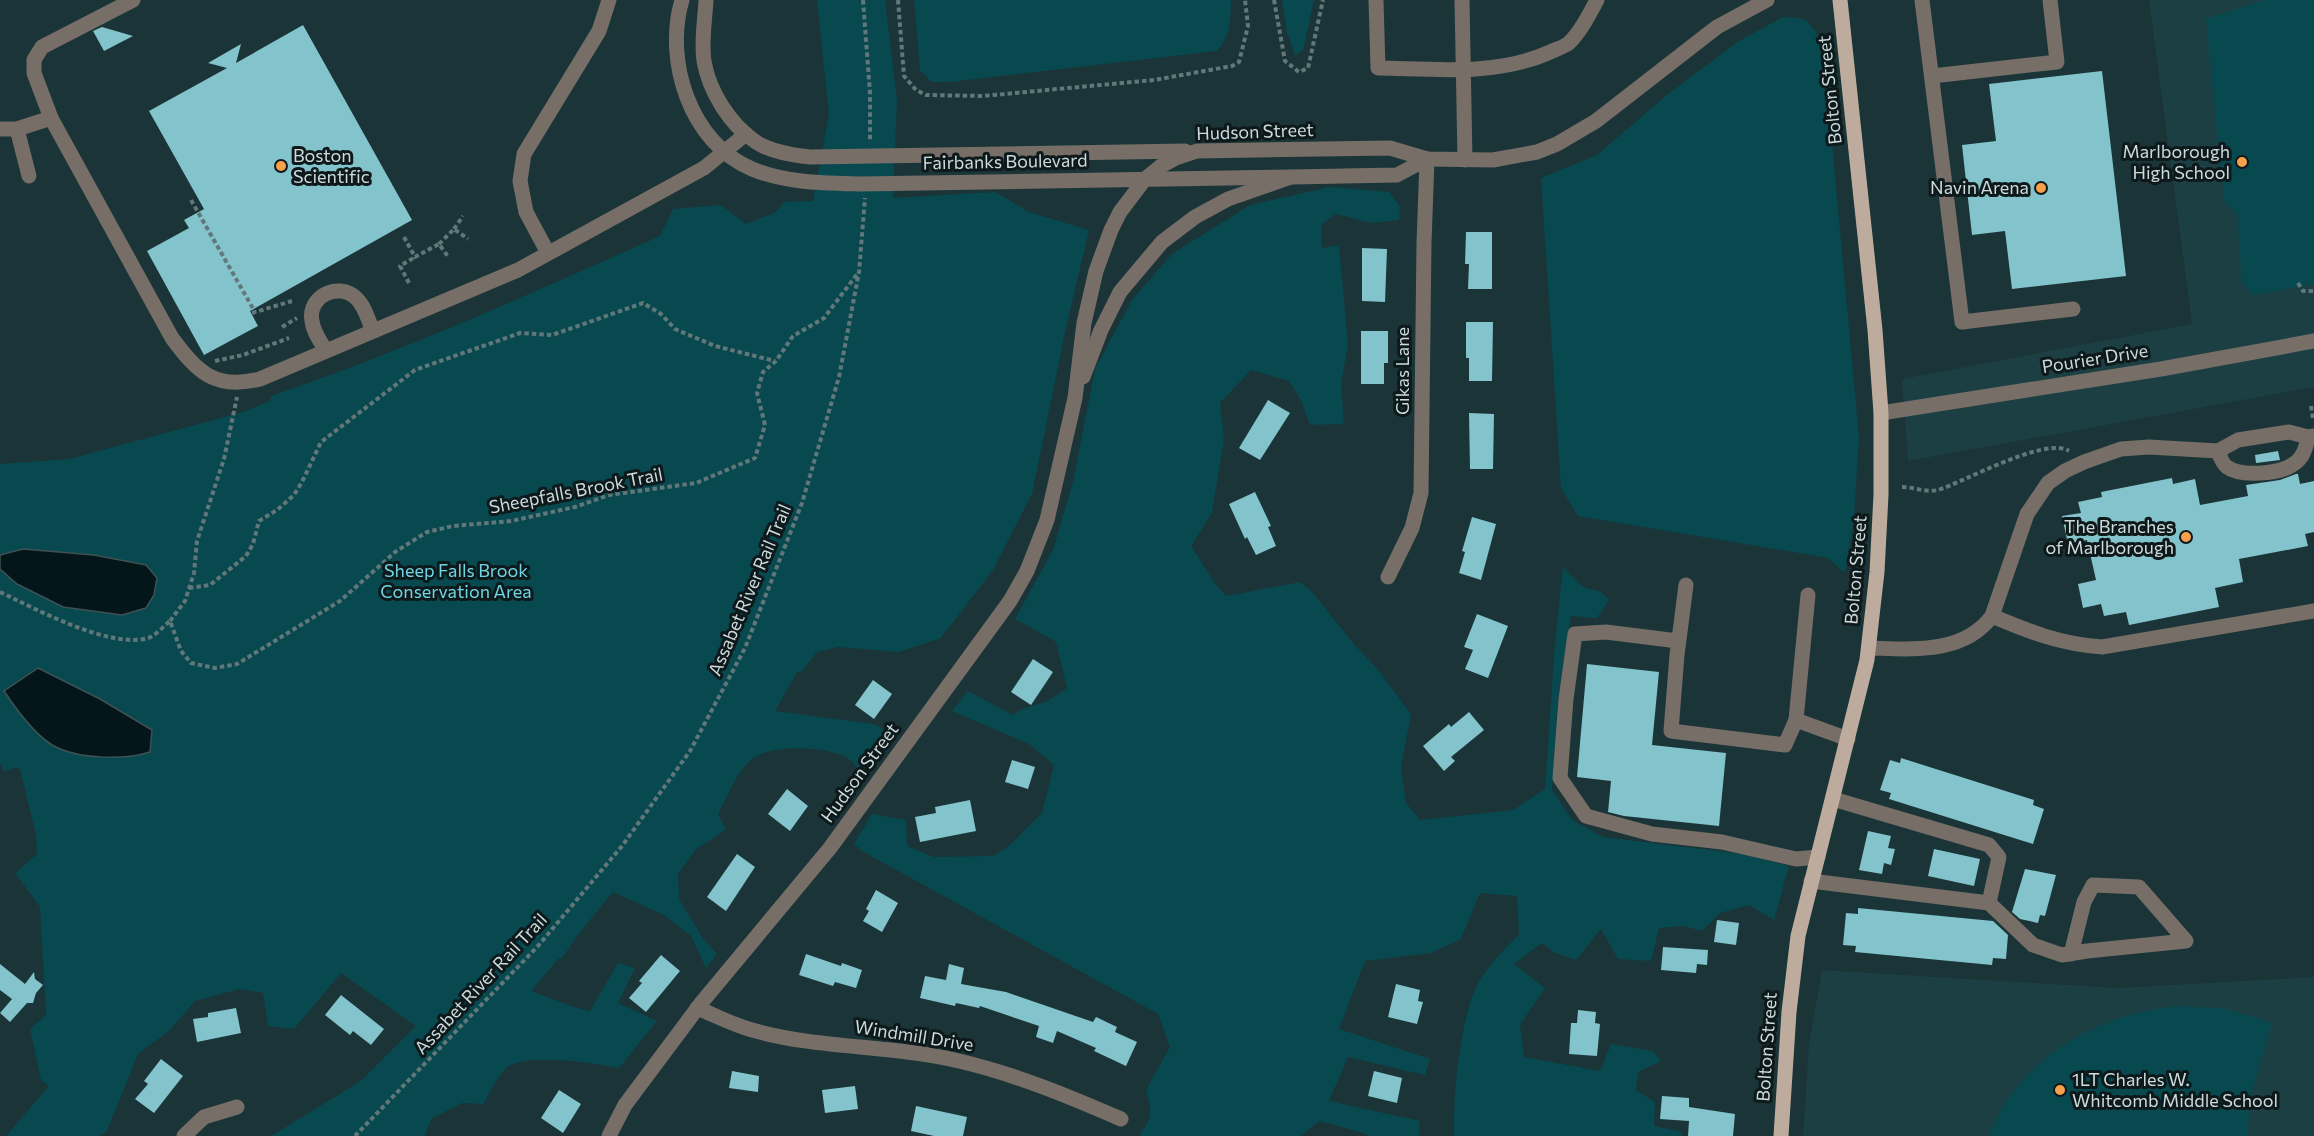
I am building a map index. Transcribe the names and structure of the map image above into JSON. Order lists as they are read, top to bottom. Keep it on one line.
{"streets":{"main road":["Bolton Street"],"street":["Hudson Street","Fairbanks Boulevard","Pourier Drive","Gikas Lane","Windmill Drive"],"path":["Sheepfalls Brook Trail","Assabet River Rail Trail"]},"crossings":[["Bolton Street","Pourier Drive"],["Hudson Street","Fairbanks Boulevard"],["Hudson Street","Gikas Lane"],["Hudson Street","Windmill Drive"],["Fairbanks Boulevard","Assabet River Rail Trail"],["Sheepfalls Brook Trail","Assabet River Rail Trail"]],"parks":["Sheep Falls Brook Conservation Area"],"places":["Marlborough High School","Boston Scientific","Navin Arena","The Branches of Marlborough","1LT Charles W. Whitcomb Middle School"]}
